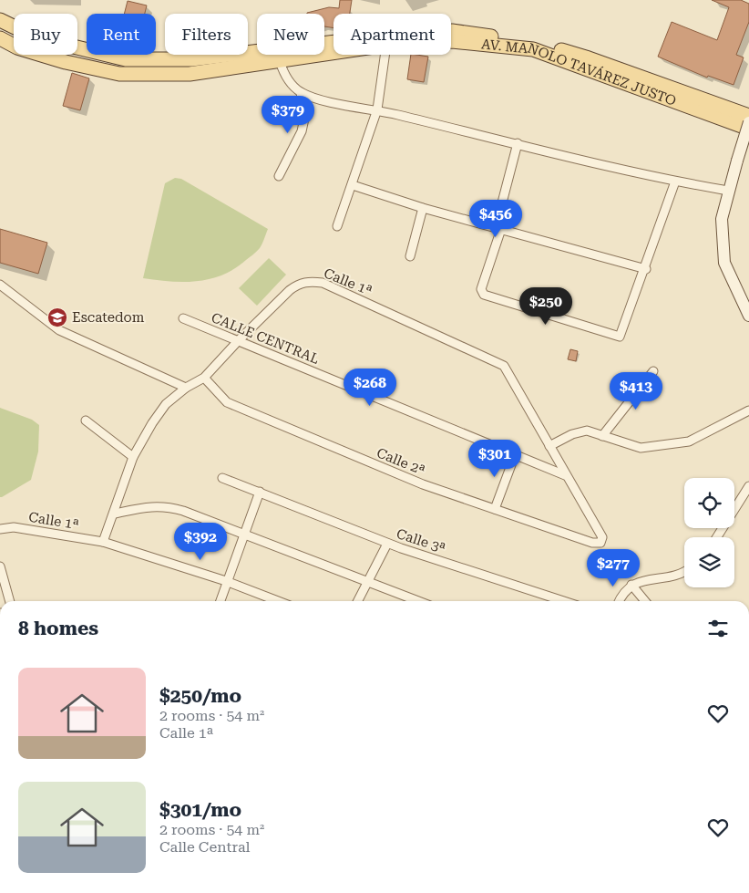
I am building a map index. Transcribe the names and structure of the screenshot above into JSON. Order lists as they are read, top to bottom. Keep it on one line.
{"streets":{"main road":["AV. MANOLO TAVÁREZ JUSTO"],"street":["Calle 1ª","CALLE CENTRAL","Calle 2ª","Calle 3ª"]},"crossings":[["Calle 1ª","CALLE CENTRAL"],["Calle 1ª","Calle 2ª"]],"places":{"school or university":["Escatedom"]},"page":{"chip":["Buy","Rent","Filters","New","Apartment"],"price":["$379","$456","$250","$268","$413","$301","$392","$277"],"heading":"8 homes","list":[{"name":"$250/mo","note":"2 rooms · 54 m² · Calle 1ª"},{"name":"$301/mo","note":"2 rooms · 54 m² · Calle Central"}]}}
